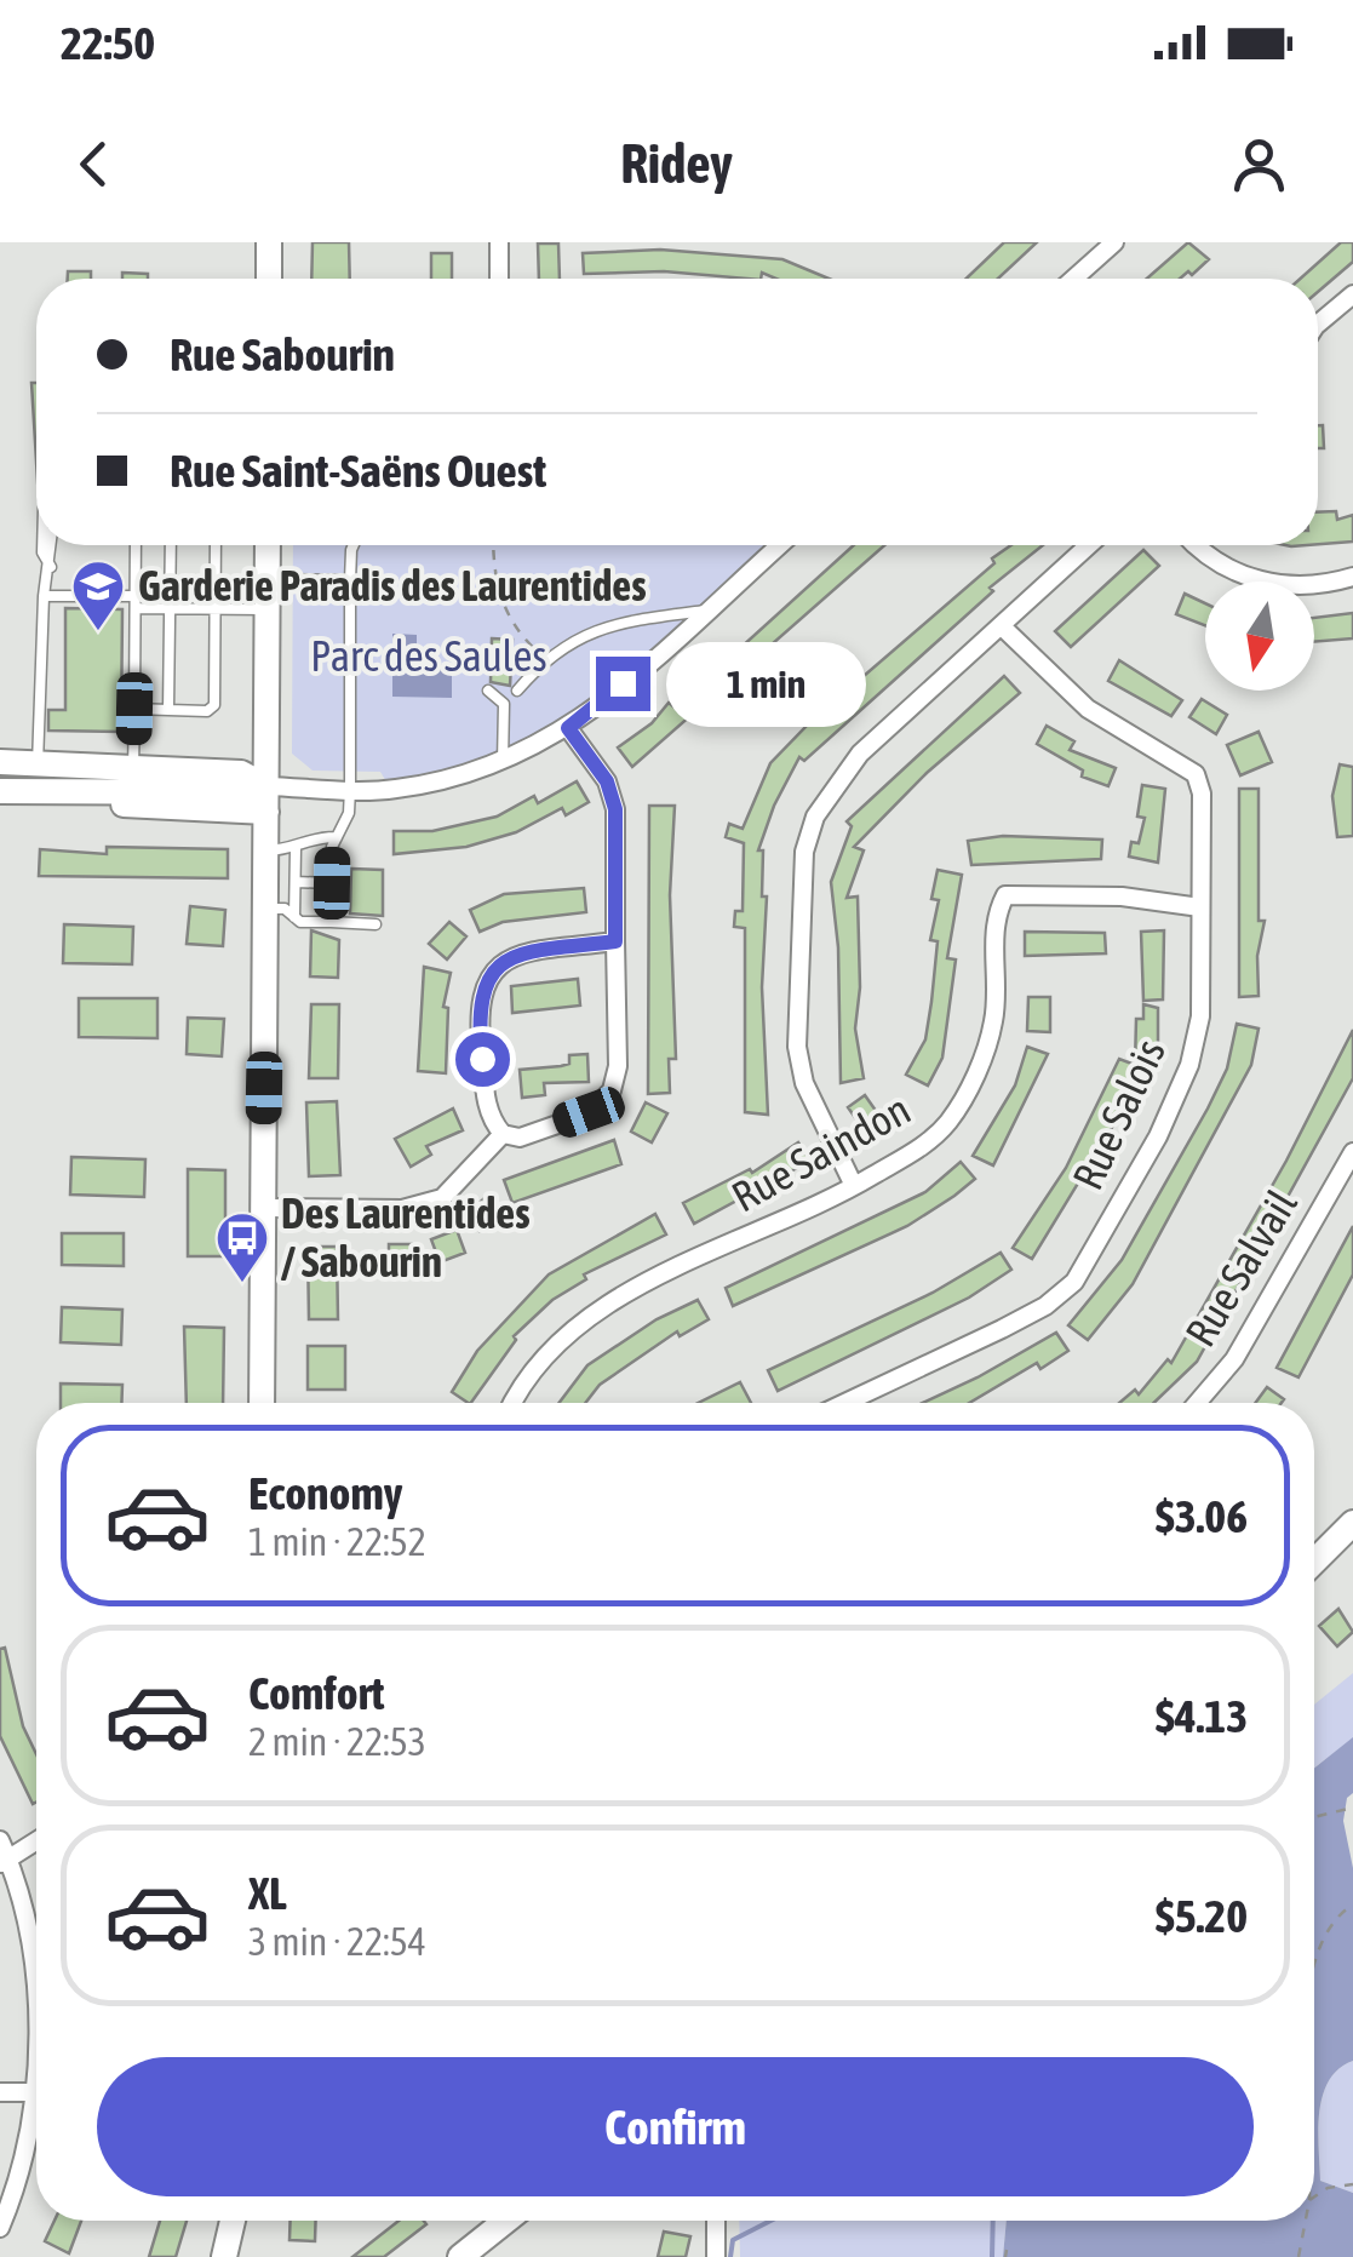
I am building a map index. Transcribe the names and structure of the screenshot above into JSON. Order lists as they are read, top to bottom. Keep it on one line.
{"streets":{"street":["Rue Salois","Rue Saindon","Rue Salvail"]},"crossings":[["Rue Salois","Rue Saindon"]],"parks":["Parc des Saules"],"places":{"school or university":["Garderie Paradis des Laurentides"],"bus stop":["Des Laurentides / Sabourin"]},"north":"bottom","page":{"status":"22:50","header":"Ridey","banner":["Rue Sabourin","Rue Saint-Saëns Ouest"],"bubble":"1 min","list":[{"name":"Economy","note":"1 min · 22:52","value":"$3.06"},{"name":"Comfort","note":"2 min · 22:53","value":"$4.13"},{"name":"XL","note":"3 min · 22:54","value":"$5.20"}],"buttons":"Confirm"}}
